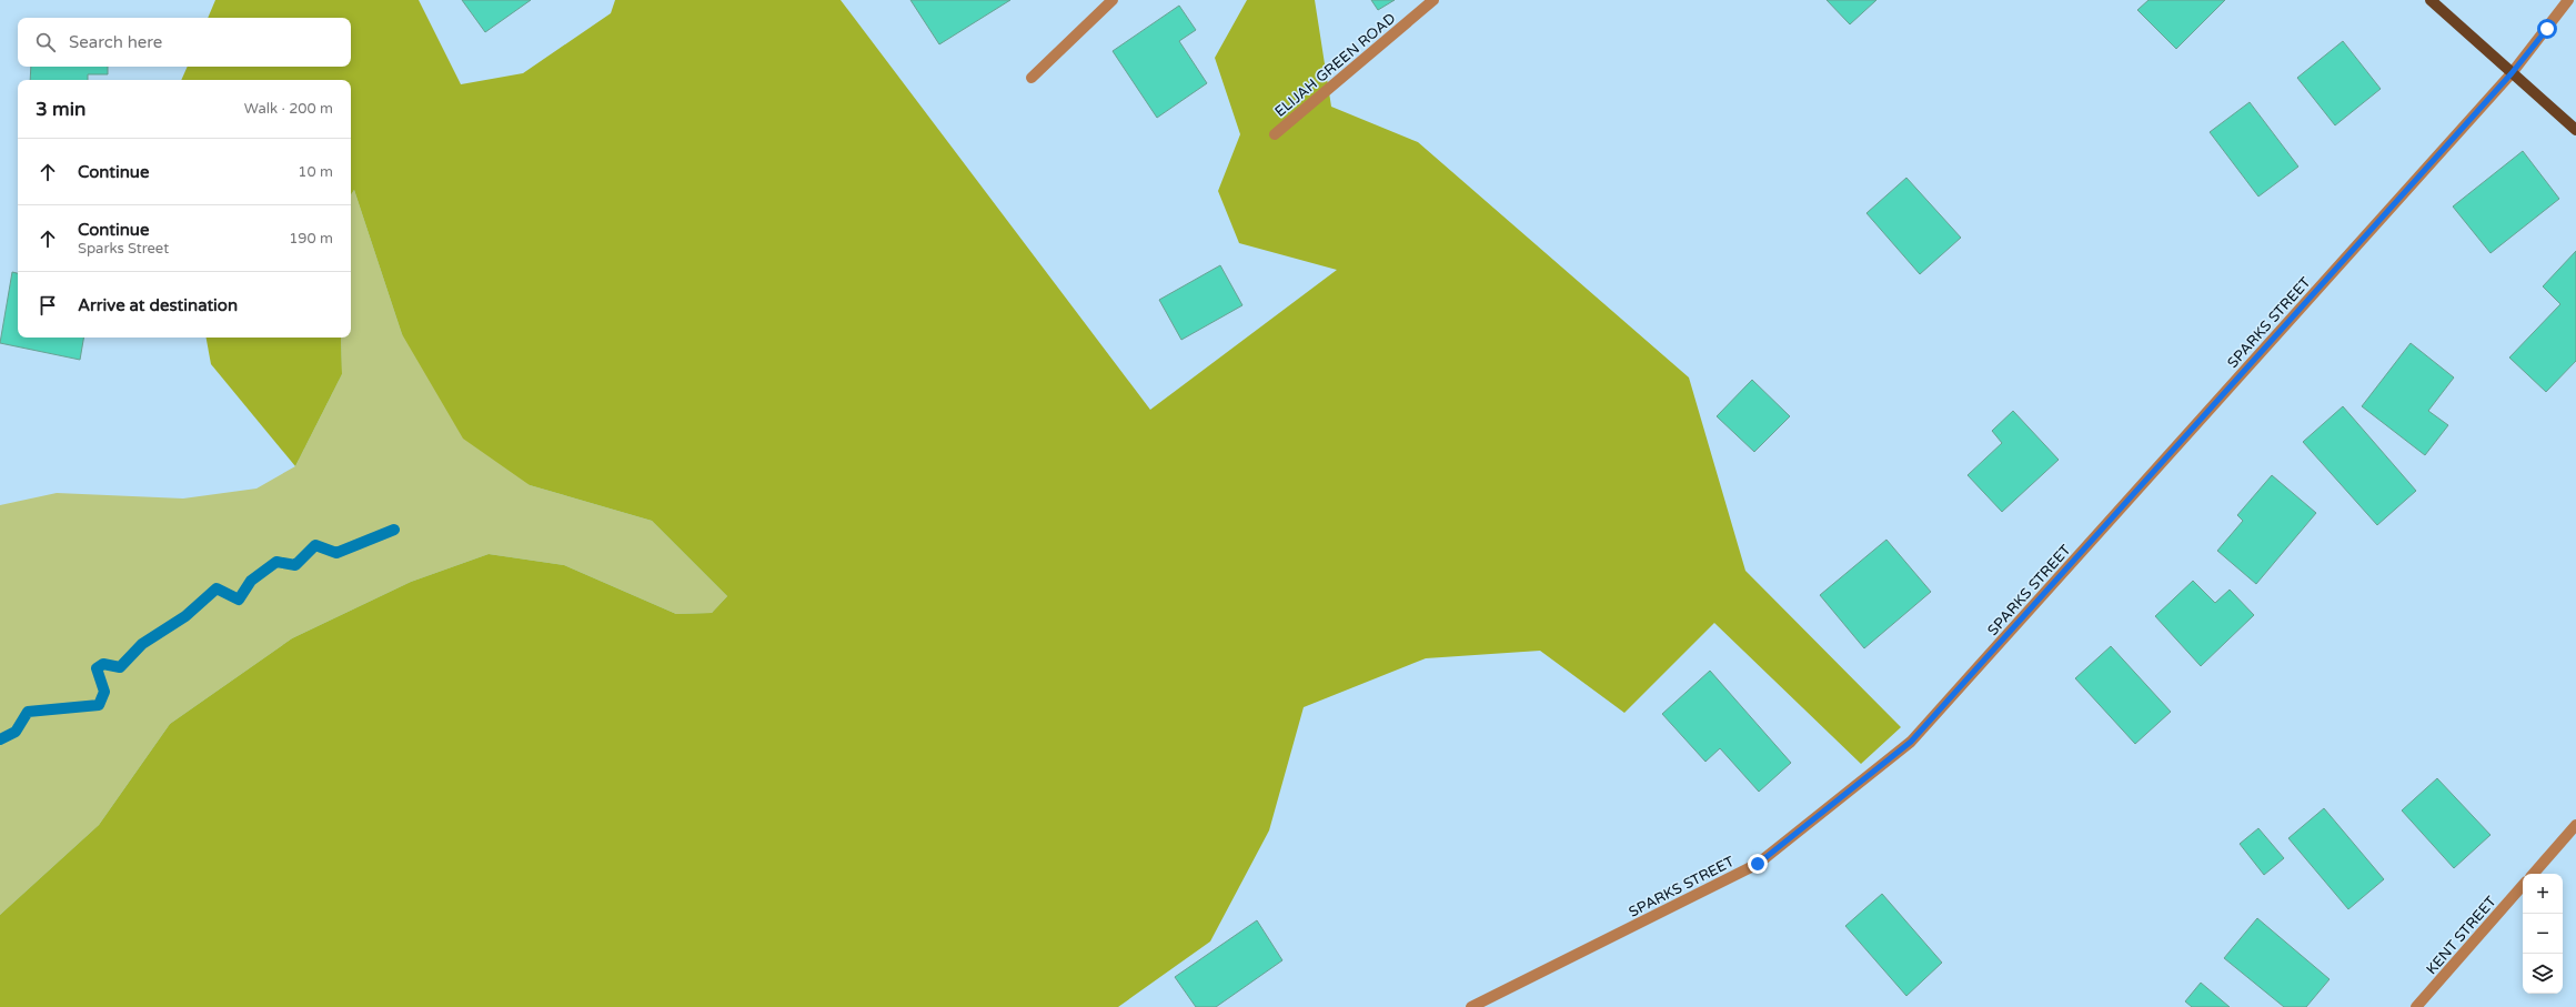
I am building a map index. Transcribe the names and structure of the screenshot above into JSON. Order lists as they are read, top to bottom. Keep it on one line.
{"streets":{"street":["ELIJAH GREEN ROAD","SPARKS STREET","KENT STREET"]},"page":{"search":"Search here","heading":["3 min","Walk · 200 m"],"list":[["Continue","10 m"],["Continue","Sparks Street","190 m"],"Arrive at destination"],"map_buttons":["+","−"]}}
